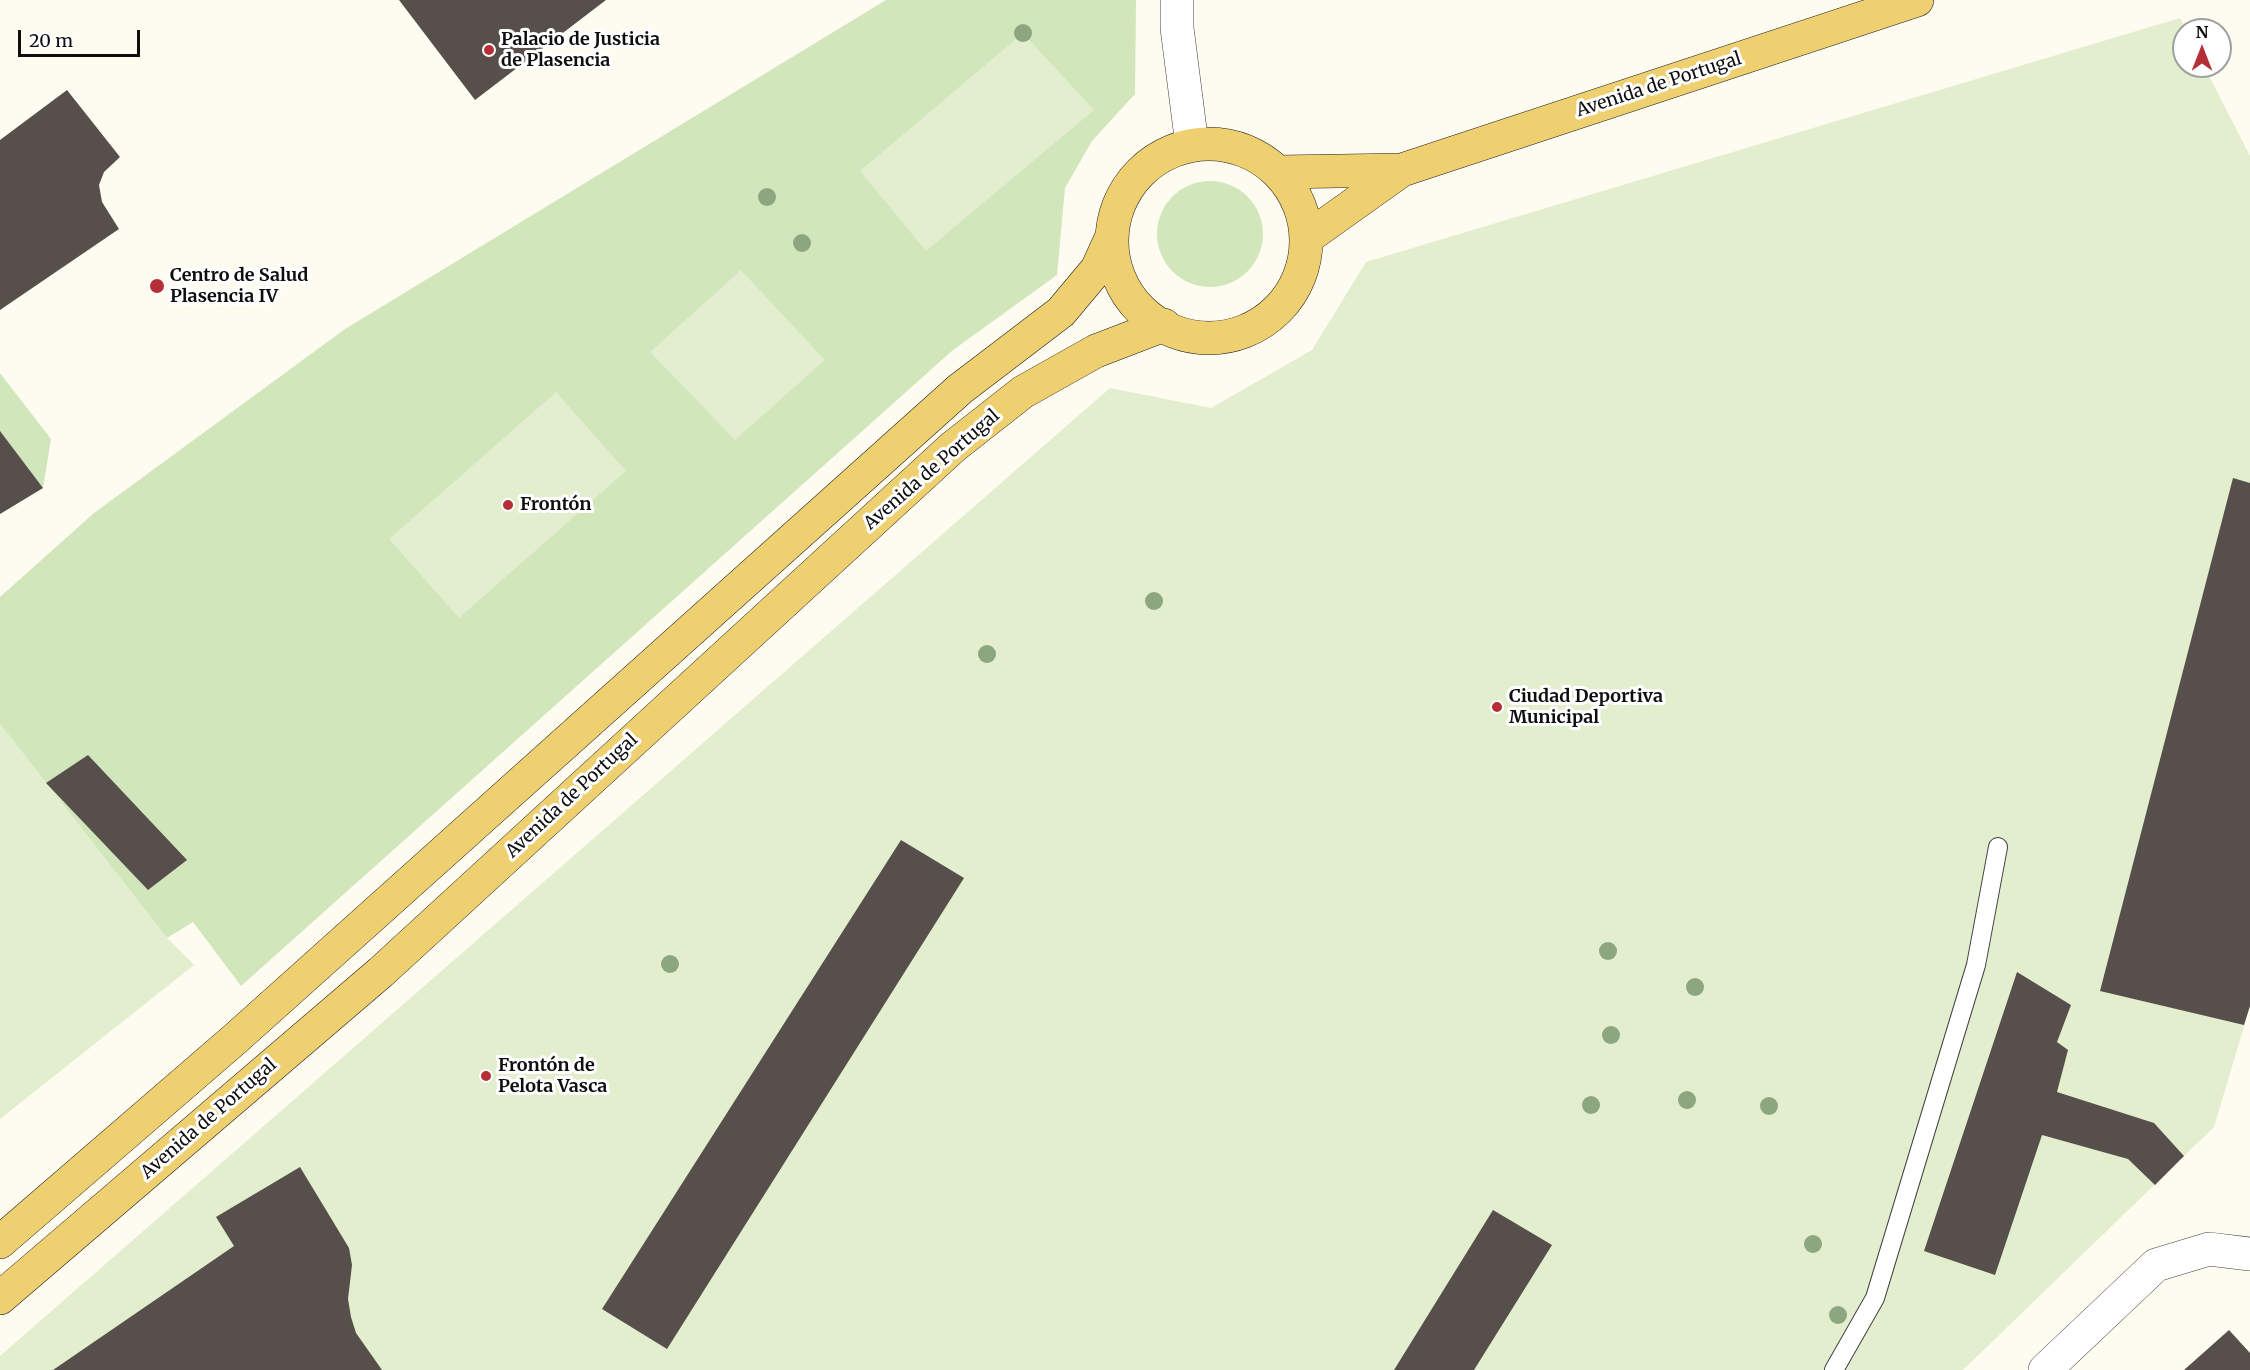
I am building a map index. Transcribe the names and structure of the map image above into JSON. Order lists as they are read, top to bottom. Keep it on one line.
{"streets":{"main road":["Avenida de Portugal"]},"places":["Palacio de Justicia de Plasencia","Centro de Salud Plasencia IV","Frontón","Ciudad Deportiva Municipal","Frontón de Pelota Vasca"],"scale_bar":"20 m","north":"top"}
